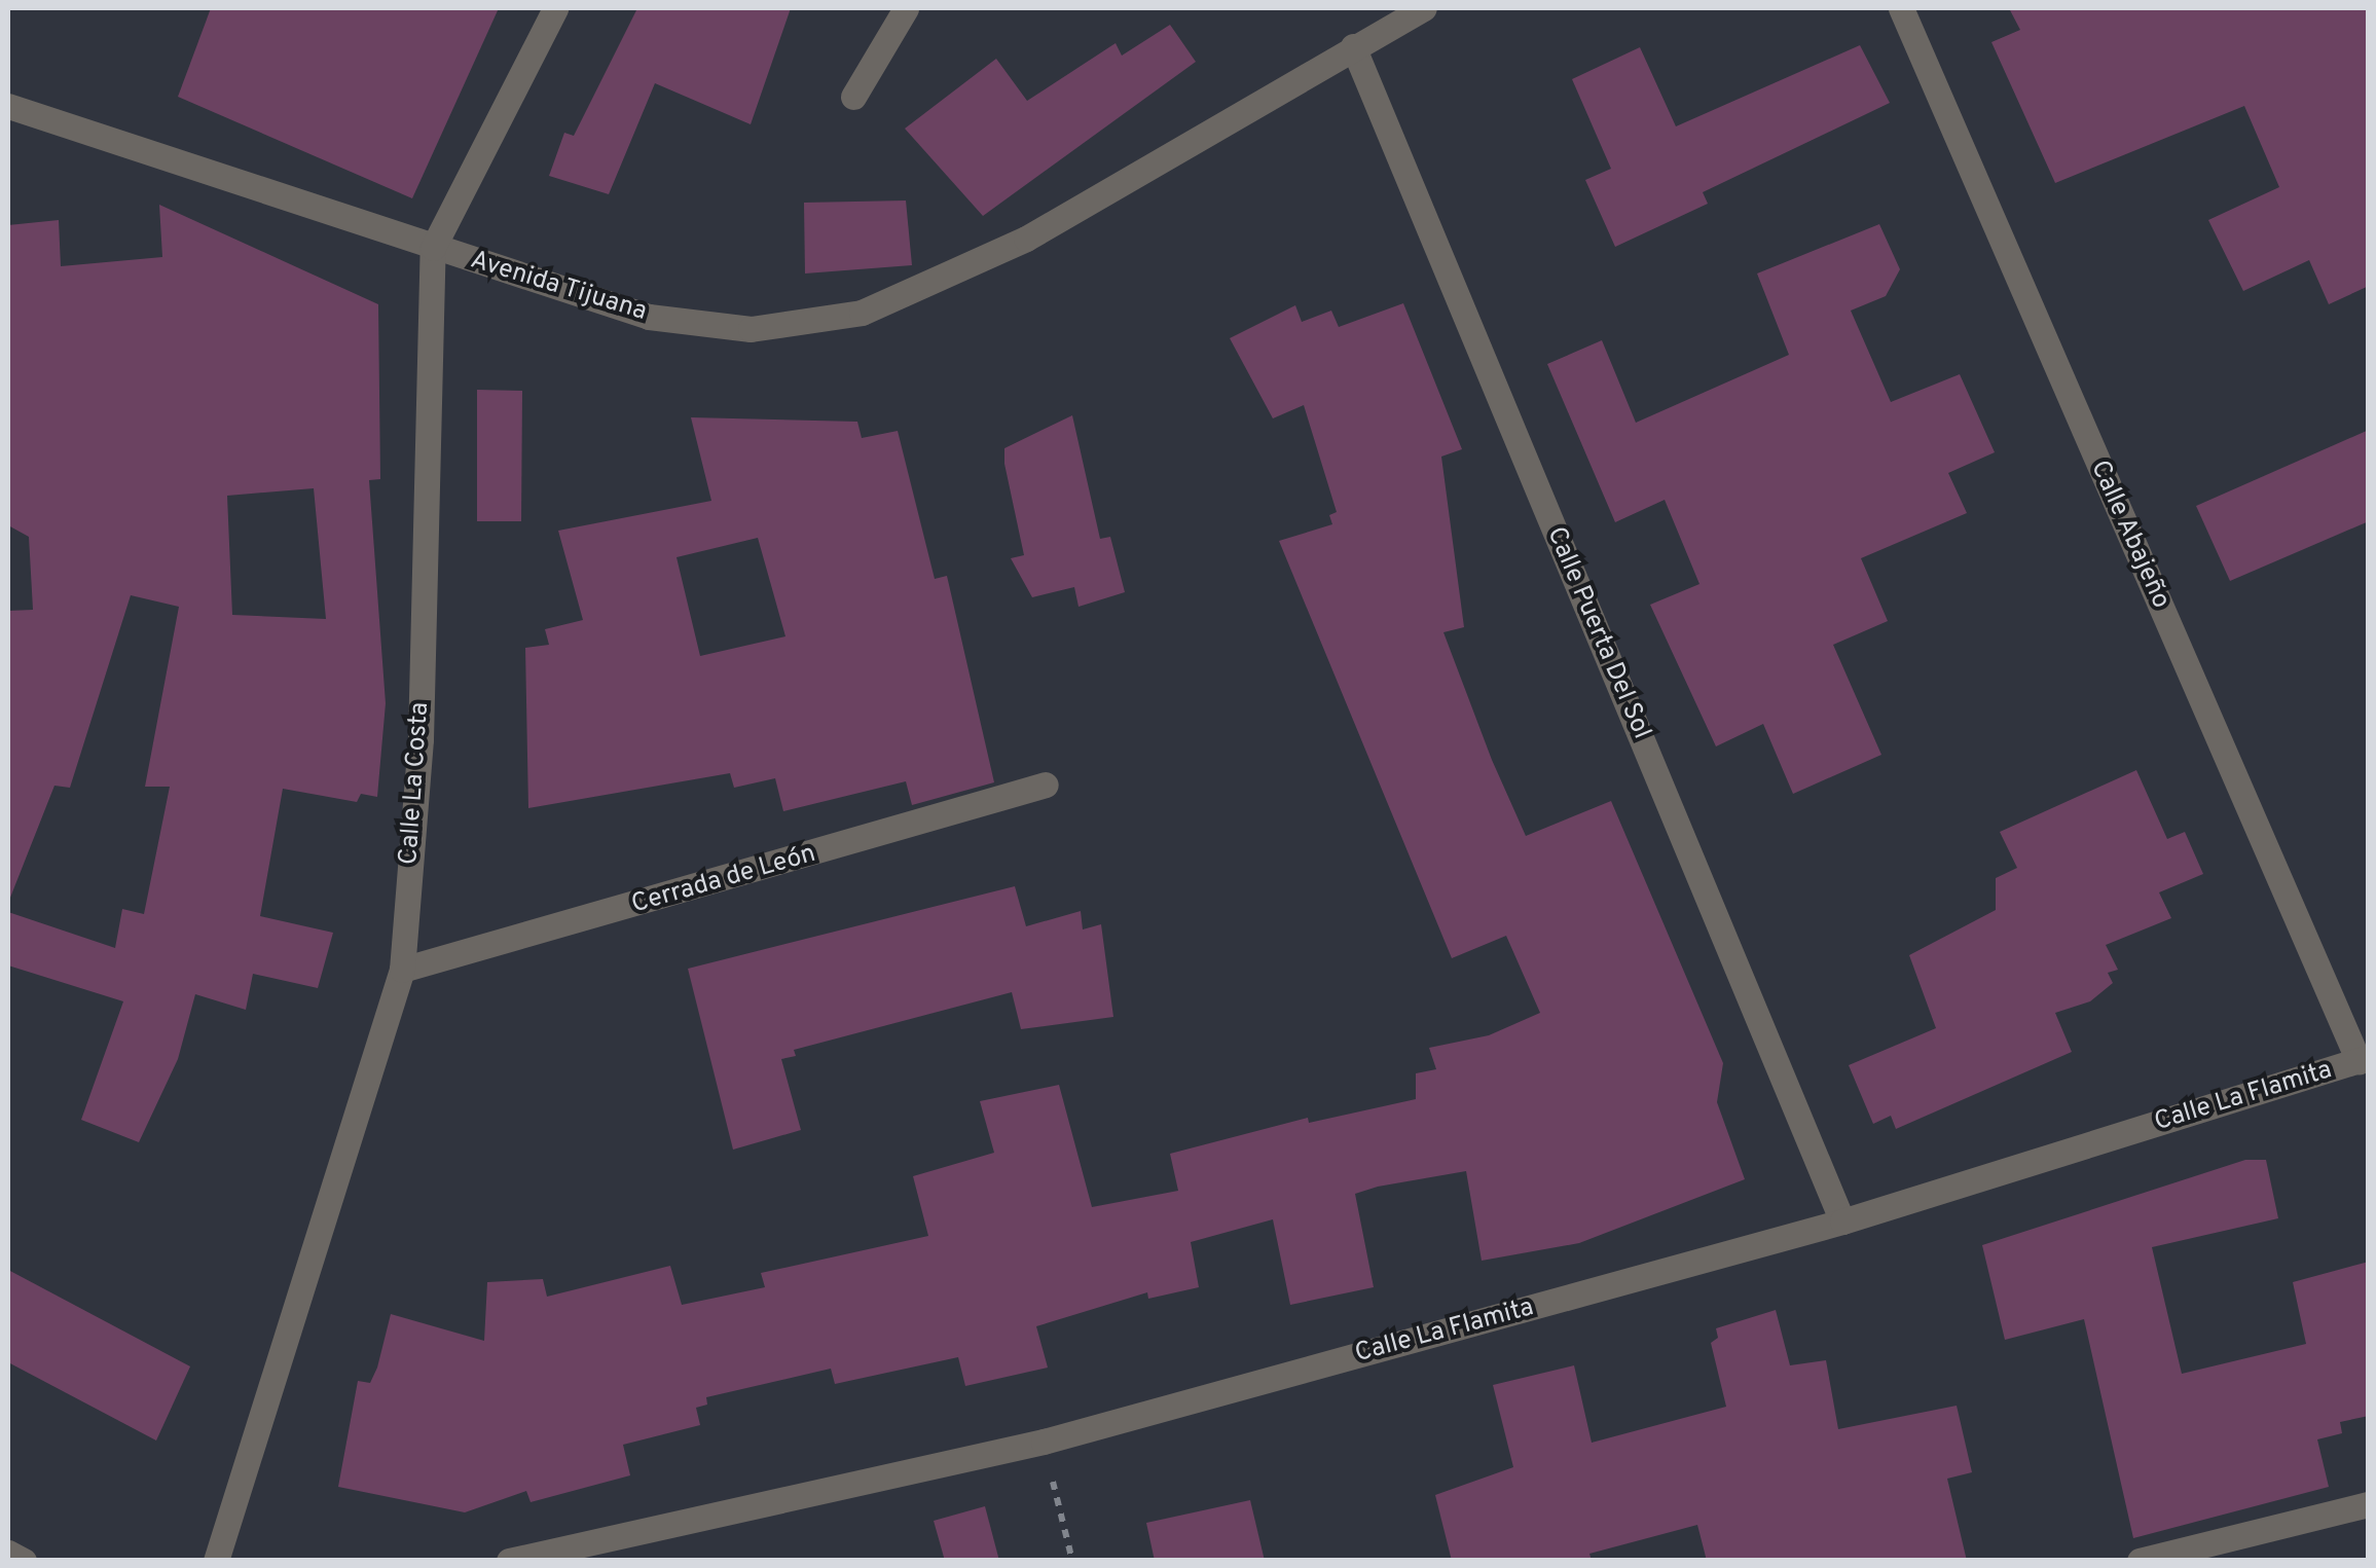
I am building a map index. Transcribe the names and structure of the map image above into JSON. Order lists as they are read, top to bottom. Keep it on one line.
{"streets":{"street":["Avenida Tijuana","Calle Abajeño","Calle Puerta Del Sol","Calle La Costa","Cerrada de León","Calle La Flamita"]},"crossings":[["Avenida Tijuana","Calle Puerta Del Sol"],["Avenida Tijuana","Calle La Costa"],["Calle Abajeño","Calle La Flamita"],["Calle Puerta Del Sol","Calle La Flamita"],["Calle La Costa","Cerrada de León"]]}
